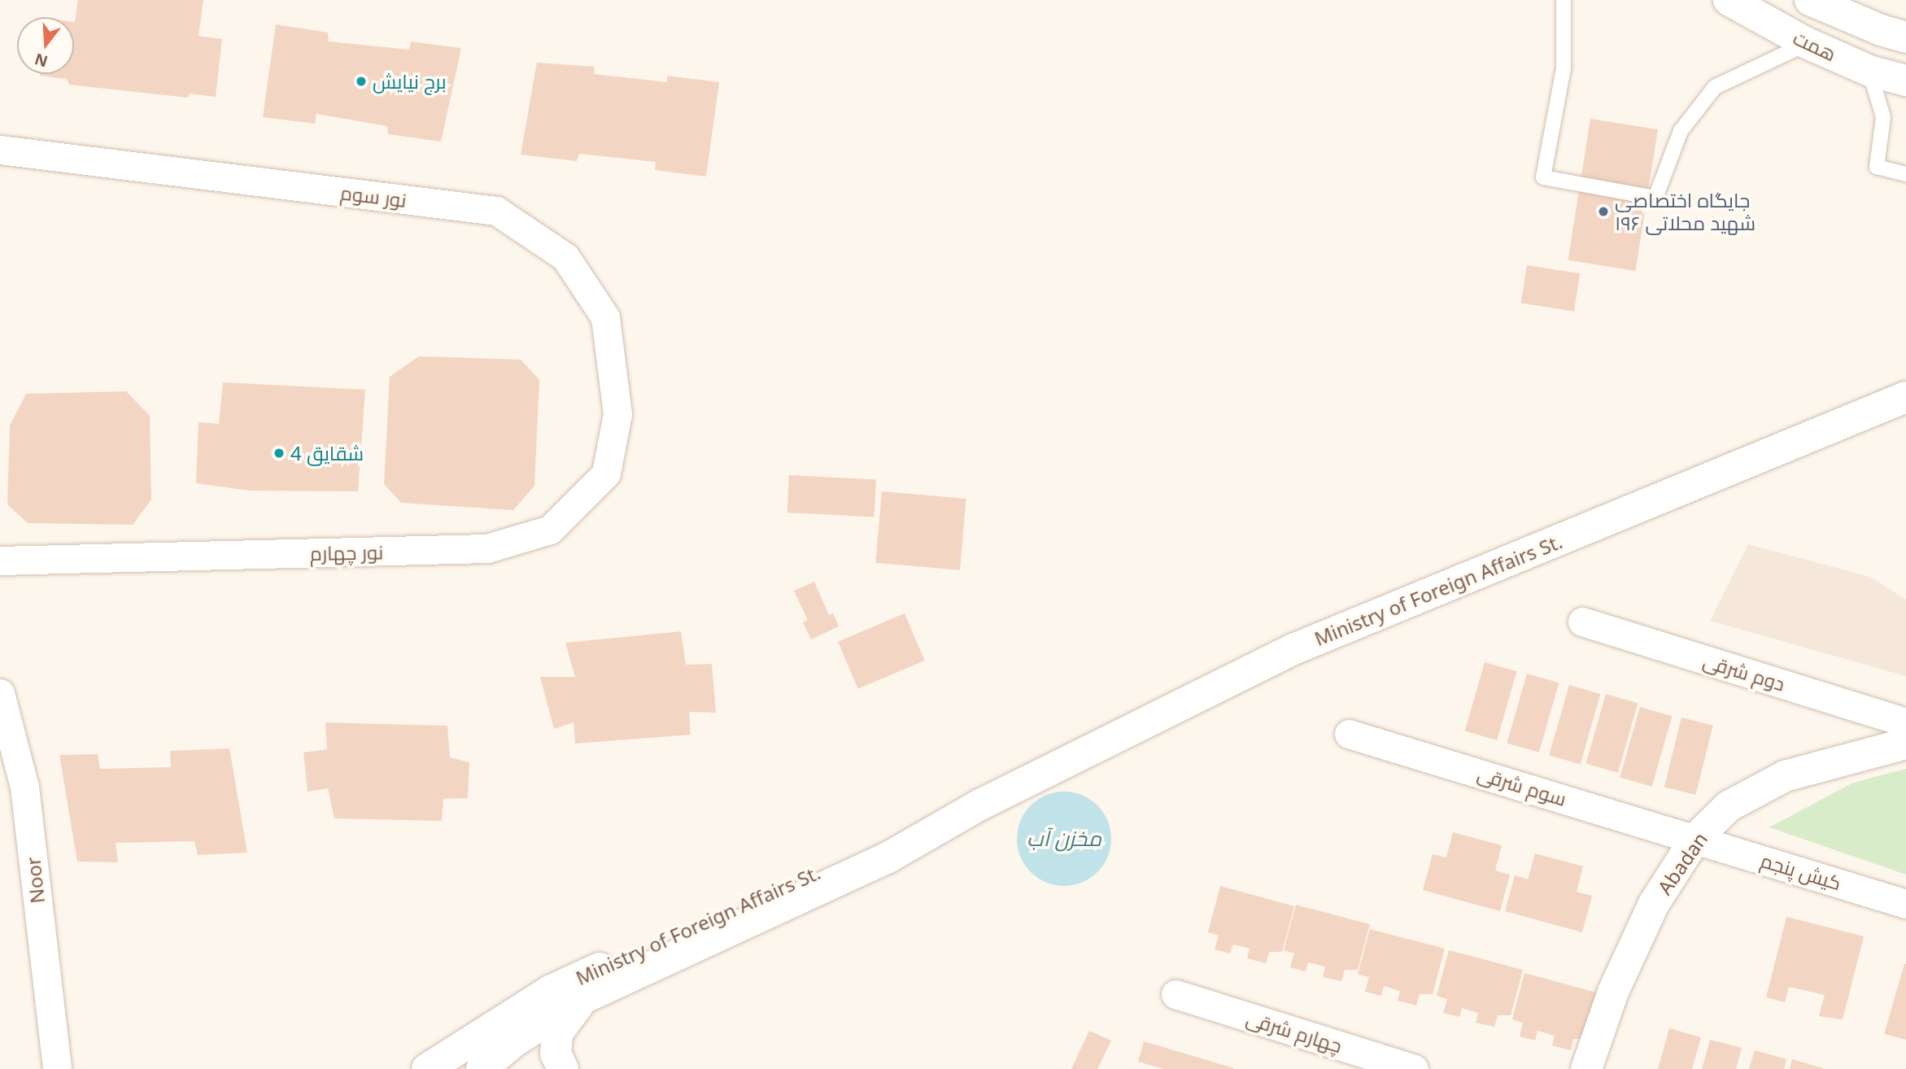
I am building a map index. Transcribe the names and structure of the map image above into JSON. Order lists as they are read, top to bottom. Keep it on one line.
{"streets":{"main road":["همت","Ministry of Foreign Affairs St.","Abadan"],"street":["نور سوم","نور چهارم","دوم شرقی","سوم شرقی","کیش پنجم","Noor","چهارم شرقی"]},"crossings":[["نور سوم","نور چهارم"],["سوم شرقی","Abadan"],["سوم شرقی","کیش پنجم"],["Abadan","کیش پنجم"]],"water":["مخزن آب"],"places":["برج نیایش","جایگاه اختصاصی ۱۹۶ شهید محلاتی","شقایق 4"],"north":"bottom"}
